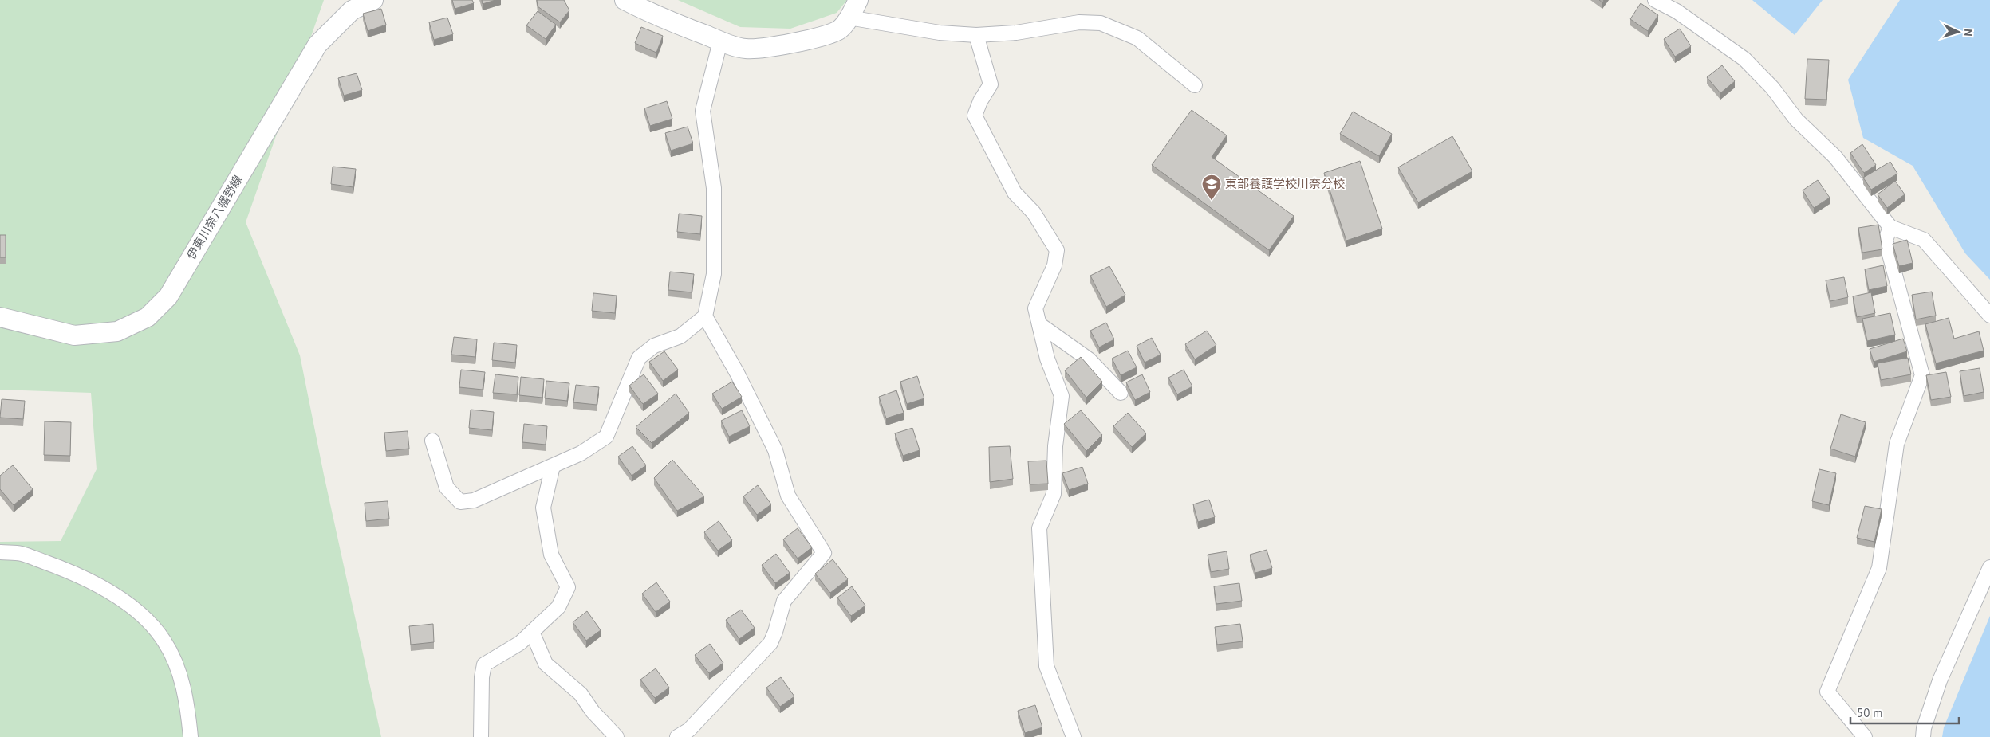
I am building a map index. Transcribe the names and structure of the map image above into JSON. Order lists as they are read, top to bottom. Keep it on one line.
{"streets":{"main road":["伊東川奈八幡野線"]},"places":{"school or university":["東部養護学校川奈分校"]},"scale_bar":"50 m","north":"right"}
